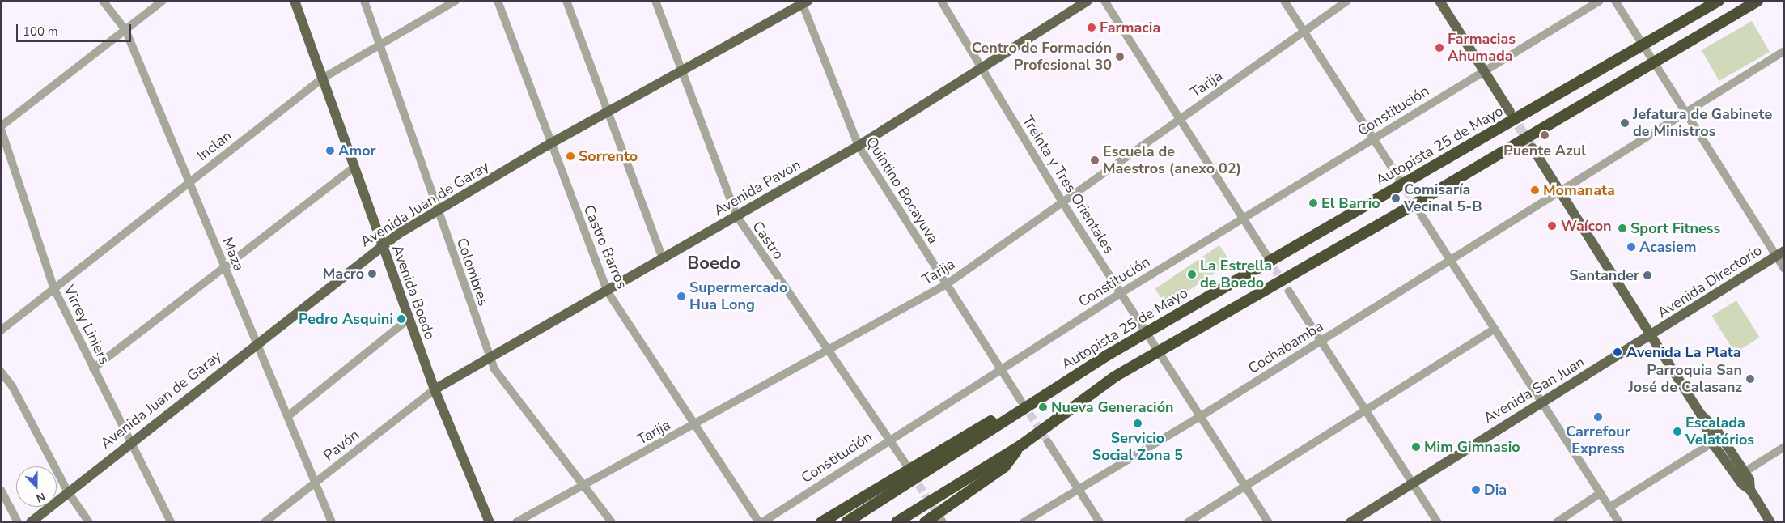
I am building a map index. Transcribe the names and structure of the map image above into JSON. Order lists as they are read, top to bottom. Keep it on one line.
{"streets":{"highway":["Autopista 25 de Mayo"],"main road":["Avenida Pavón","Avenida Juan de Garay","Avenida Directorio","Avenida Boedo","Avenida San Juan"],"street":["Tarija","Constitución","Inclán","Treinta y Tres Orientales","Quintino Bocayuva","Castro","Castro Barros","Maza","Colombres","Virrey Liniers","Cochabamba","Pavón"]},"crossings":[["Tarija","Treinta y Tres Orientales"],["Tarija","Quintino Bocayuva"],["Tarija","Castro"],["Tarija","Castro Barros"],["Tarija","Colombres"],["Constitución","Treinta y Tres Orientales"],["Constitución","Quintino Bocayuva"],["Constitución","Castro"],["Inclán","Maza"],["Inclán","Colombres"],["Inclán","Avenida Boedo"],["Inclán","Virrey Liniers"],["Treinta y Tres Orientales","Avenida Pavón"],["Treinta y Tres Orientales","Cochabamba"],["Avenida Pavón","Quintino Bocayuva"],["Avenida Pavón","Castro"],["Avenida Pavón","Castro Barros"],["Avenida Pavón","Colombres"],["Avenida Pavón","Avenida Boedo"],["Avenida Pavón","Pavón"],["Quintino Bocayuva","Avenida Juan de Garay"],["Avenida Juan de Garay","Castro"],["Avenida Juan de Garay","Castro Barros"],["Avenida Juan de Garay","Maza"],["Avenida Juan de Garay","Colombres"],["Avenida Juan de Garay","Avenida Boedo"],["Avenida Juan de Garay","Virrey Liniers"],["Maza","Pavón"],["Avenida Directorio","Avenida San Juan"],["Avenida Boedo","Pavón"]],"districts":["Boedo"],"places":["Farmacia","Farmacias Ahumada","Centro de Formación Profesional 30","Jefatura de Gabinete de Ministros","Puente Azul","Amor","Sorrento","Escuela de Maestros (anexo 02)","Momanata","Comisaría Vecinal 5-B","El Barrio","Waícon","Sport Fitness","Acasiem","Macro","La Estrella de Boedo","Santander","Supermercado Hua Long","Pedro Asquini","Avenida La Plata","Parroquia San José de Calasanz","Nueva Generación","Carrefour Express","Servicio Social Zona 5","Escalada Velatórios","Mim Gimnasio","Dia"],"scale_bar":"100 m","north":"bottom"}
